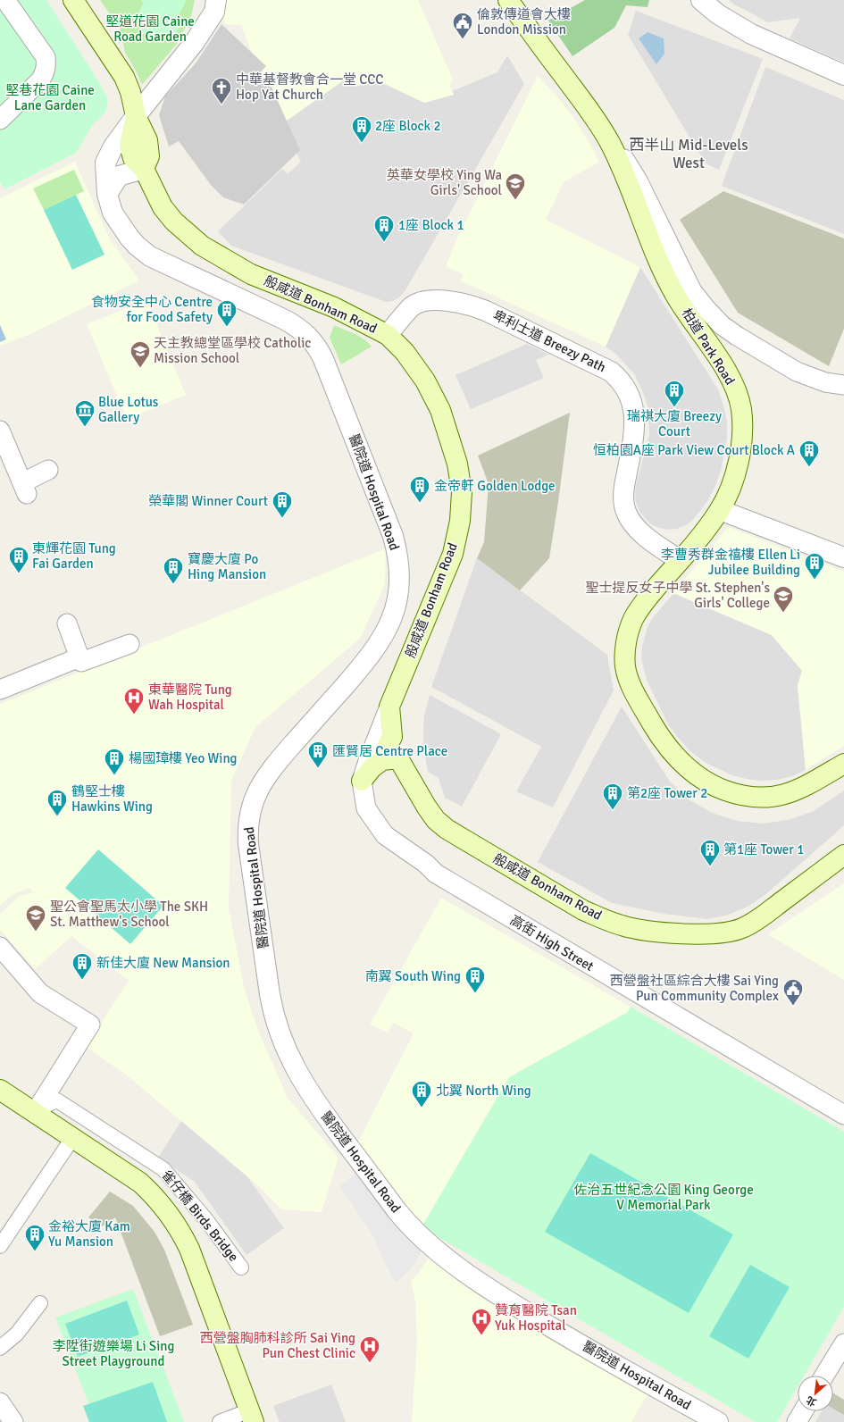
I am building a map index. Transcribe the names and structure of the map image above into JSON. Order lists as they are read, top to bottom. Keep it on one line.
{"streets":{"main road":["般咸道 Bonham Road","柏道 Park Road"],"street":["卑利士道 Breezy Path","醫院道 Hospital Road","高街 High Street","雀仔橋 Birds Bridge"]},"crossings":[["般咸道 Bonham Road","卑利士道 Breezy Path"],["般咸道 Bonham Road","高街 High Street"],["卑利士道 Breezy Path","柏道 Park Road"]],"districts":["西半山 Mid-Levels West"],"parks":["堅道花園 Caine Road Garden","堅巷花園 Caine Lane Garden","佐治五世紀念公園 King George V Memorial Park","李陞街遊樂場 Li Sing Street Playground"],"places":{"public building":["倫敦傳道會大樓 London Mission","西營盤社區綜合大樓 Sai Ying Pun Community Complex"],"church":["中華基督教會合一堂 CCC Hop Yat Church"],"building":["2座 Block 2","1座 Block 1","食物安全中心 Centre for Food Safety","瑞祺大廈 Breezy Court","恒柏園A座 Park View Court Block A","金帝軒 Golden Lodge","榮華閣 Winner Court","東輝花園 Tung Fai Garden","李曹秀群金禧樓 Ellen Li Jubilee Building","寶慶大廈 Po Hing Mansion","匯賢居 Centre Place","楊國璋樓 Yeo Wing","第2座 Tower 2","鶴堅士樓 Hawkins Wing","第1座 Tower 1","新佳大廈 New Mansion","南翼 South Wing","北翼 North Wing","金裕大廈 Kam Yu Mansion"],"school or university":["英華女學校 Ying Wa Girls' School","天主教總堂區學校 Catholic Mission School","聖士提反女子中學 St. Stephen's Girls' College","聖公會聖馬太小學 The SKH St. Matthew's School"],"museum":["Blue Lotus Gallery"],"hospital":["東華醫院 Tung Wah Hospital","贊育醫院 Tsan Yuk Hospital","西營盤胸肺科診所 Sai Ying Pun Chest Clinic"]},"north":"bottom left"}
